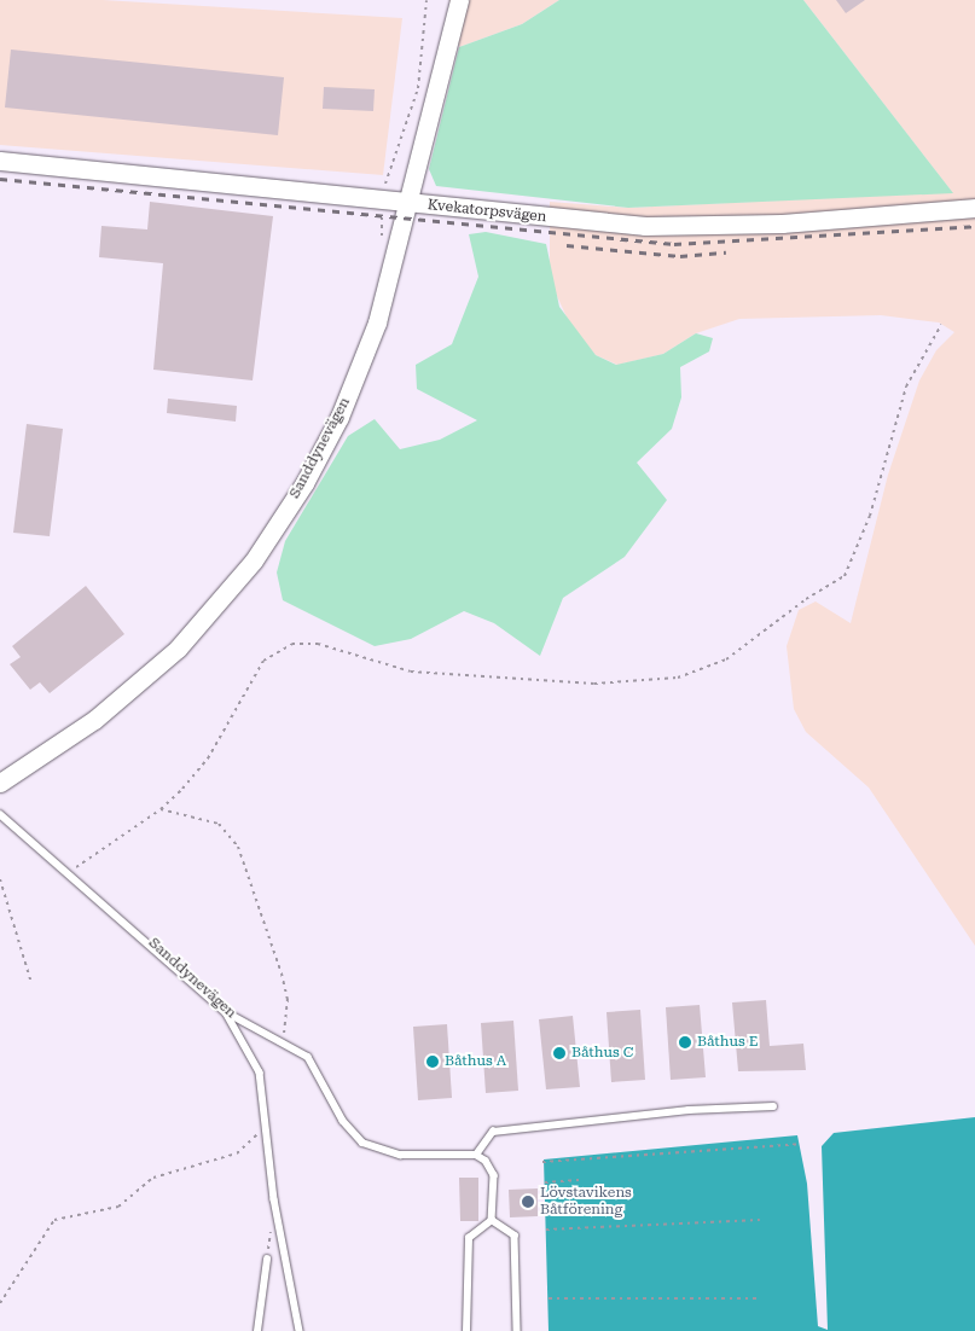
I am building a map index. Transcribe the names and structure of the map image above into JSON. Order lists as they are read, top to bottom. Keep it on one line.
{"streets":{"street":["Kvekatorpsvägen","Sanddynevägen"]},"crossings":[["Kvekatorpsvägen","Sanddynevägen"]],"places":["Båthus E","Båthus C","Båthus A","Lövstavikens Båtförening"]}
